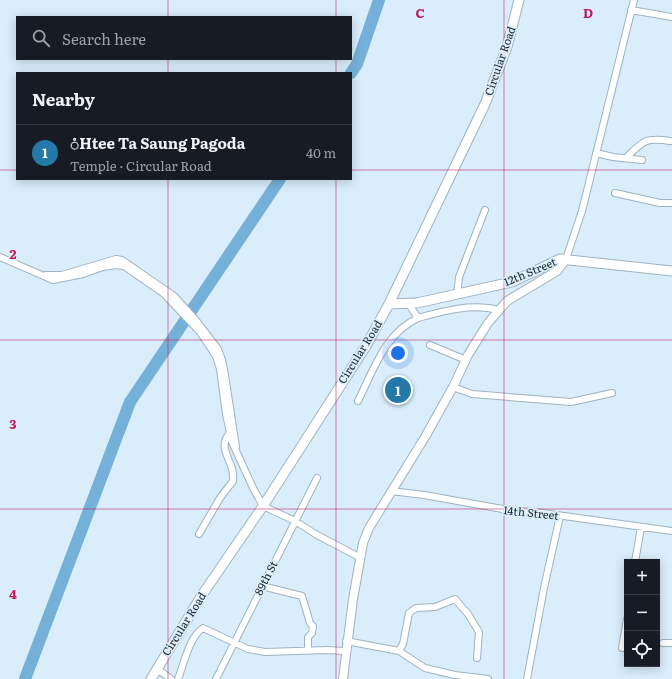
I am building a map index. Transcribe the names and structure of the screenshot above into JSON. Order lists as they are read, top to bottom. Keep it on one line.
{"streets":{"main road":["Circular Road","12th Street"],"street":["14th Street","89th St"]},"crossings":[["Circular Road","12th Street"]],"page":{"search":"Search here","heading":"Nearby","list":[{"mark":"1","name":"ံHtee Ta Saung Pagoda","note":"Temple · Circular Road","value":"40 m"}],"pins":"1","map_buttons":["+","−"]},"grid":{"columns":["C","D"],"rows":["2","3","4"]}}
